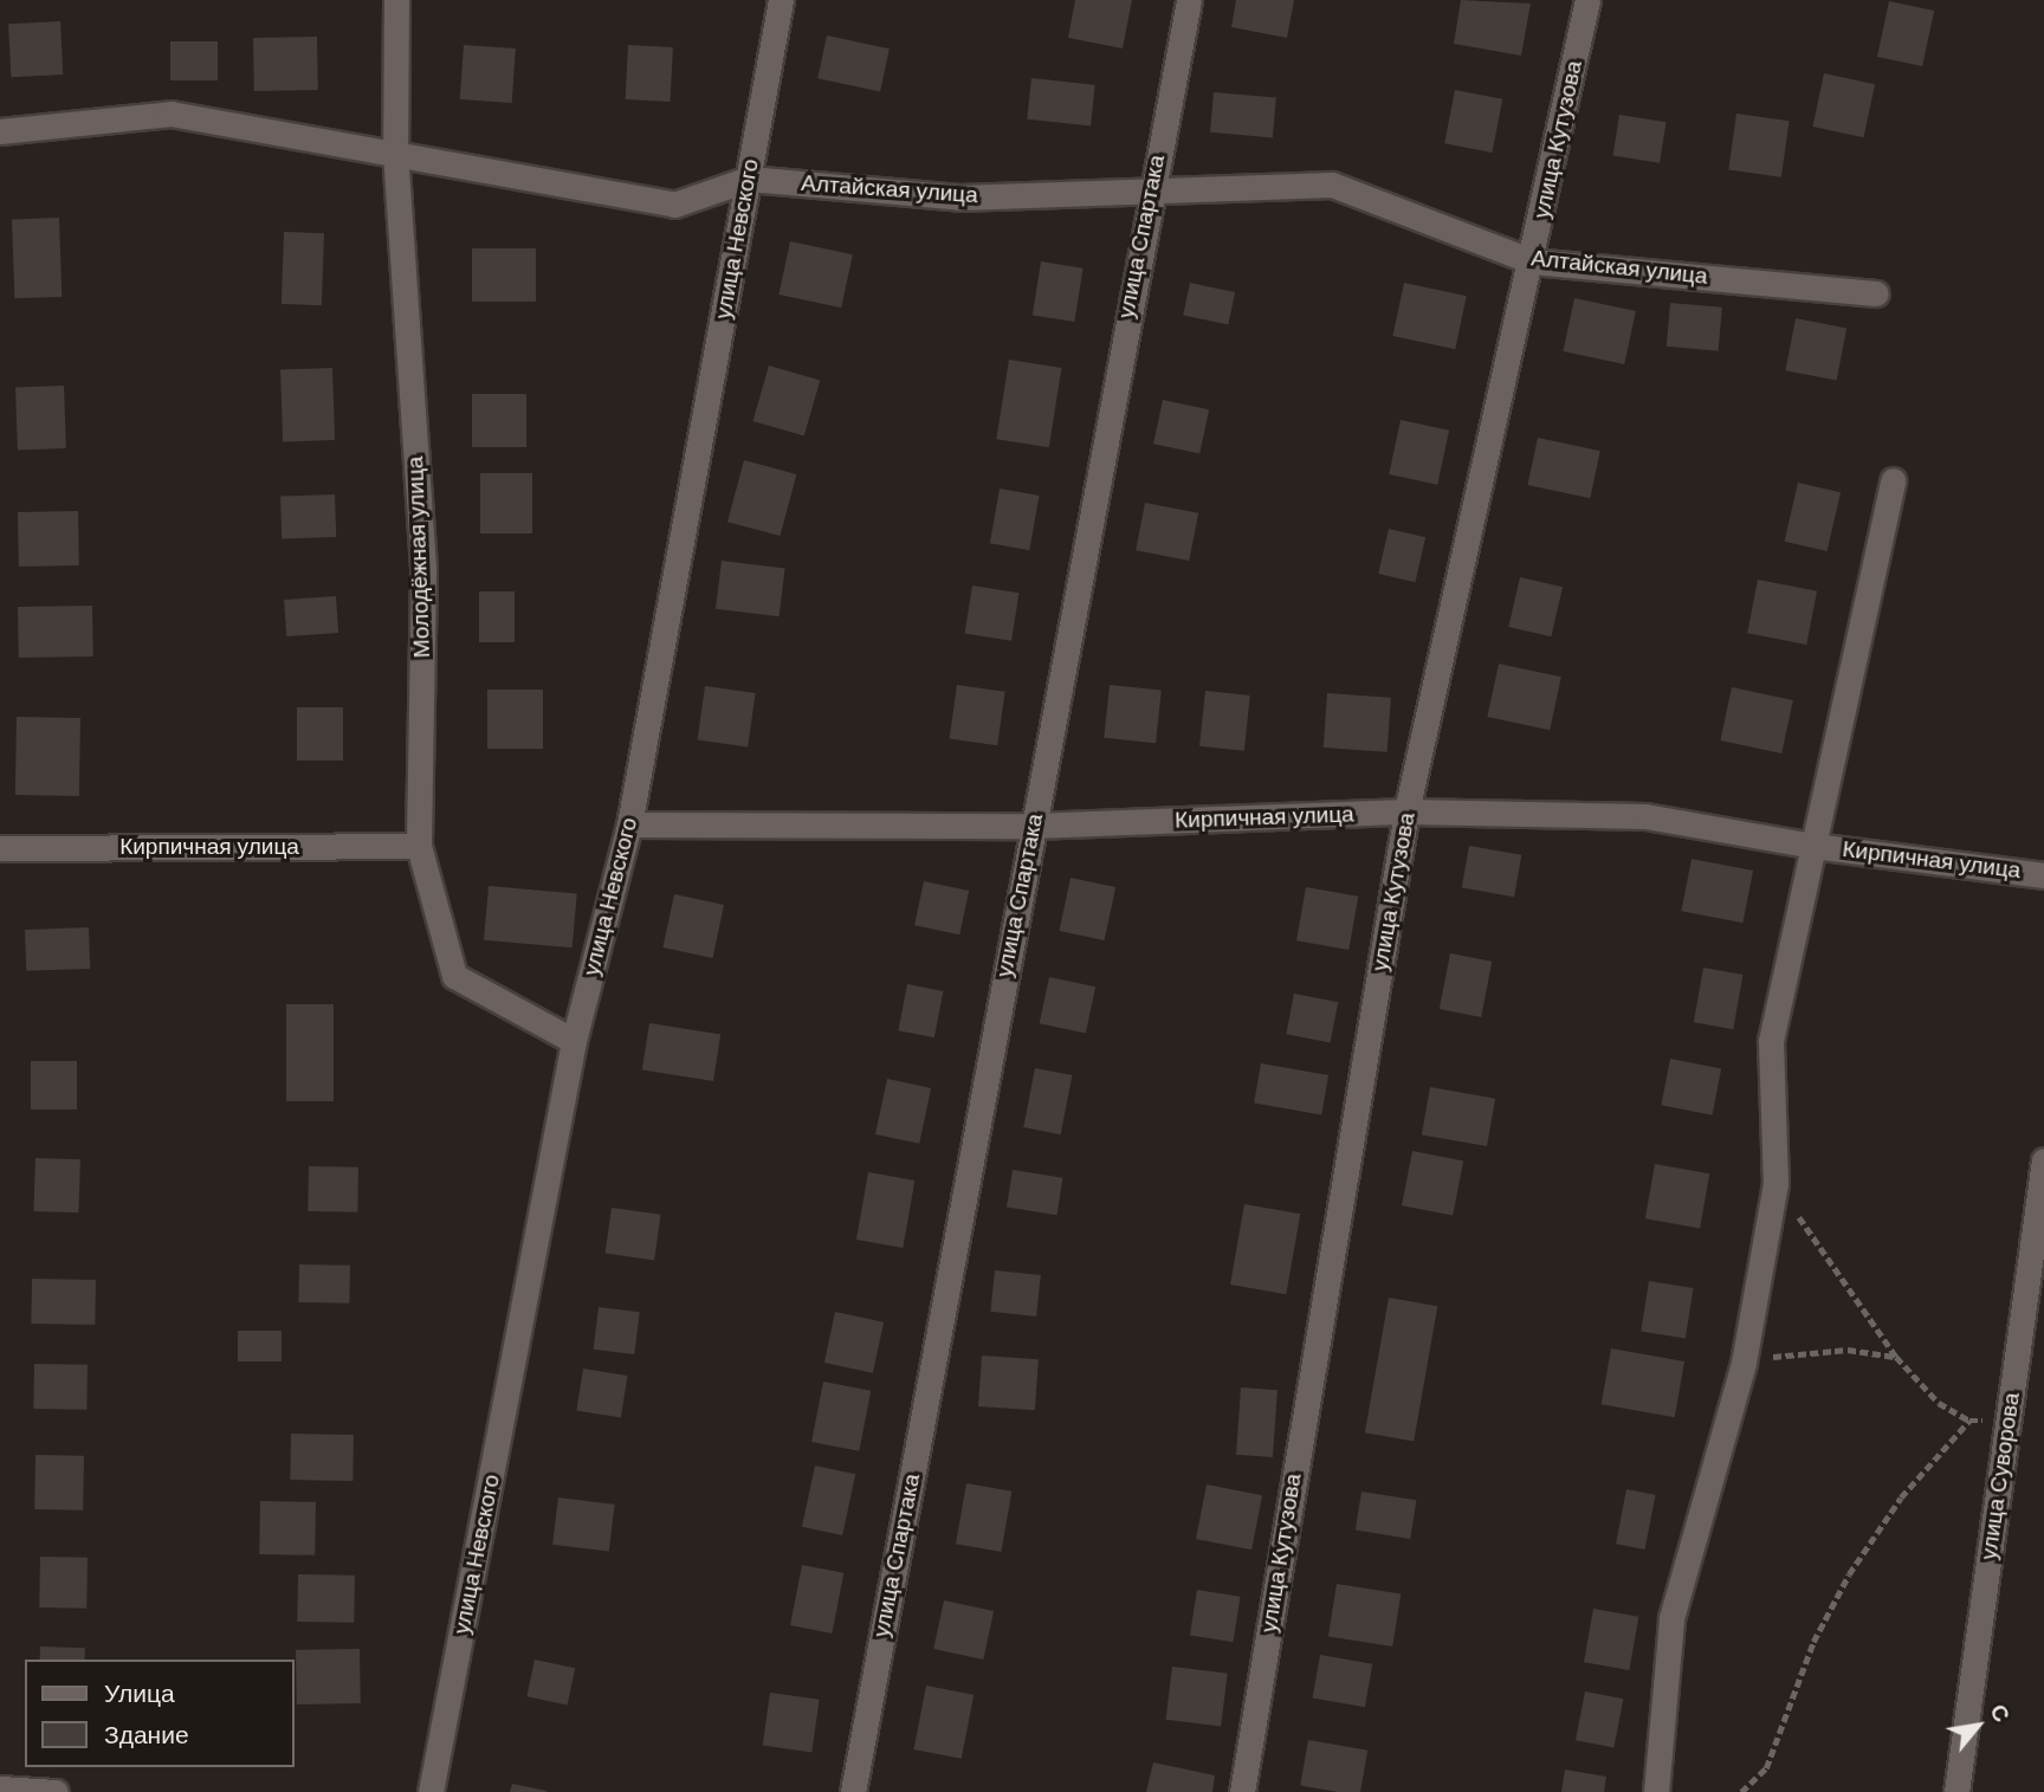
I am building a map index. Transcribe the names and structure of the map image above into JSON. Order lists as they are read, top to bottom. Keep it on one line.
{"streets":{"street":["улица Кутузова","Алтайская улица","улица Спартака","улица Невского","Молодёжная улица","Кирпичная улица","улица Суворова"]},"crossings":[["улица Кутузова","Алтайская улица"],["улица Кутузова","Кирпичная улица"],["Алтайская улица","улица Спартака"],["Алтайская улица","улица Невского"],["Алтайская улица","Молодёжная улица"],["улица Спартака","Кирпичная улица"],["улица Невского","Молодёжная улица"],["улица Невского","Кирпичная улица"],["Молодёжная улица","Кирпичная улица"]],"legend":["Улица","Здание"],"north":"top right"}
